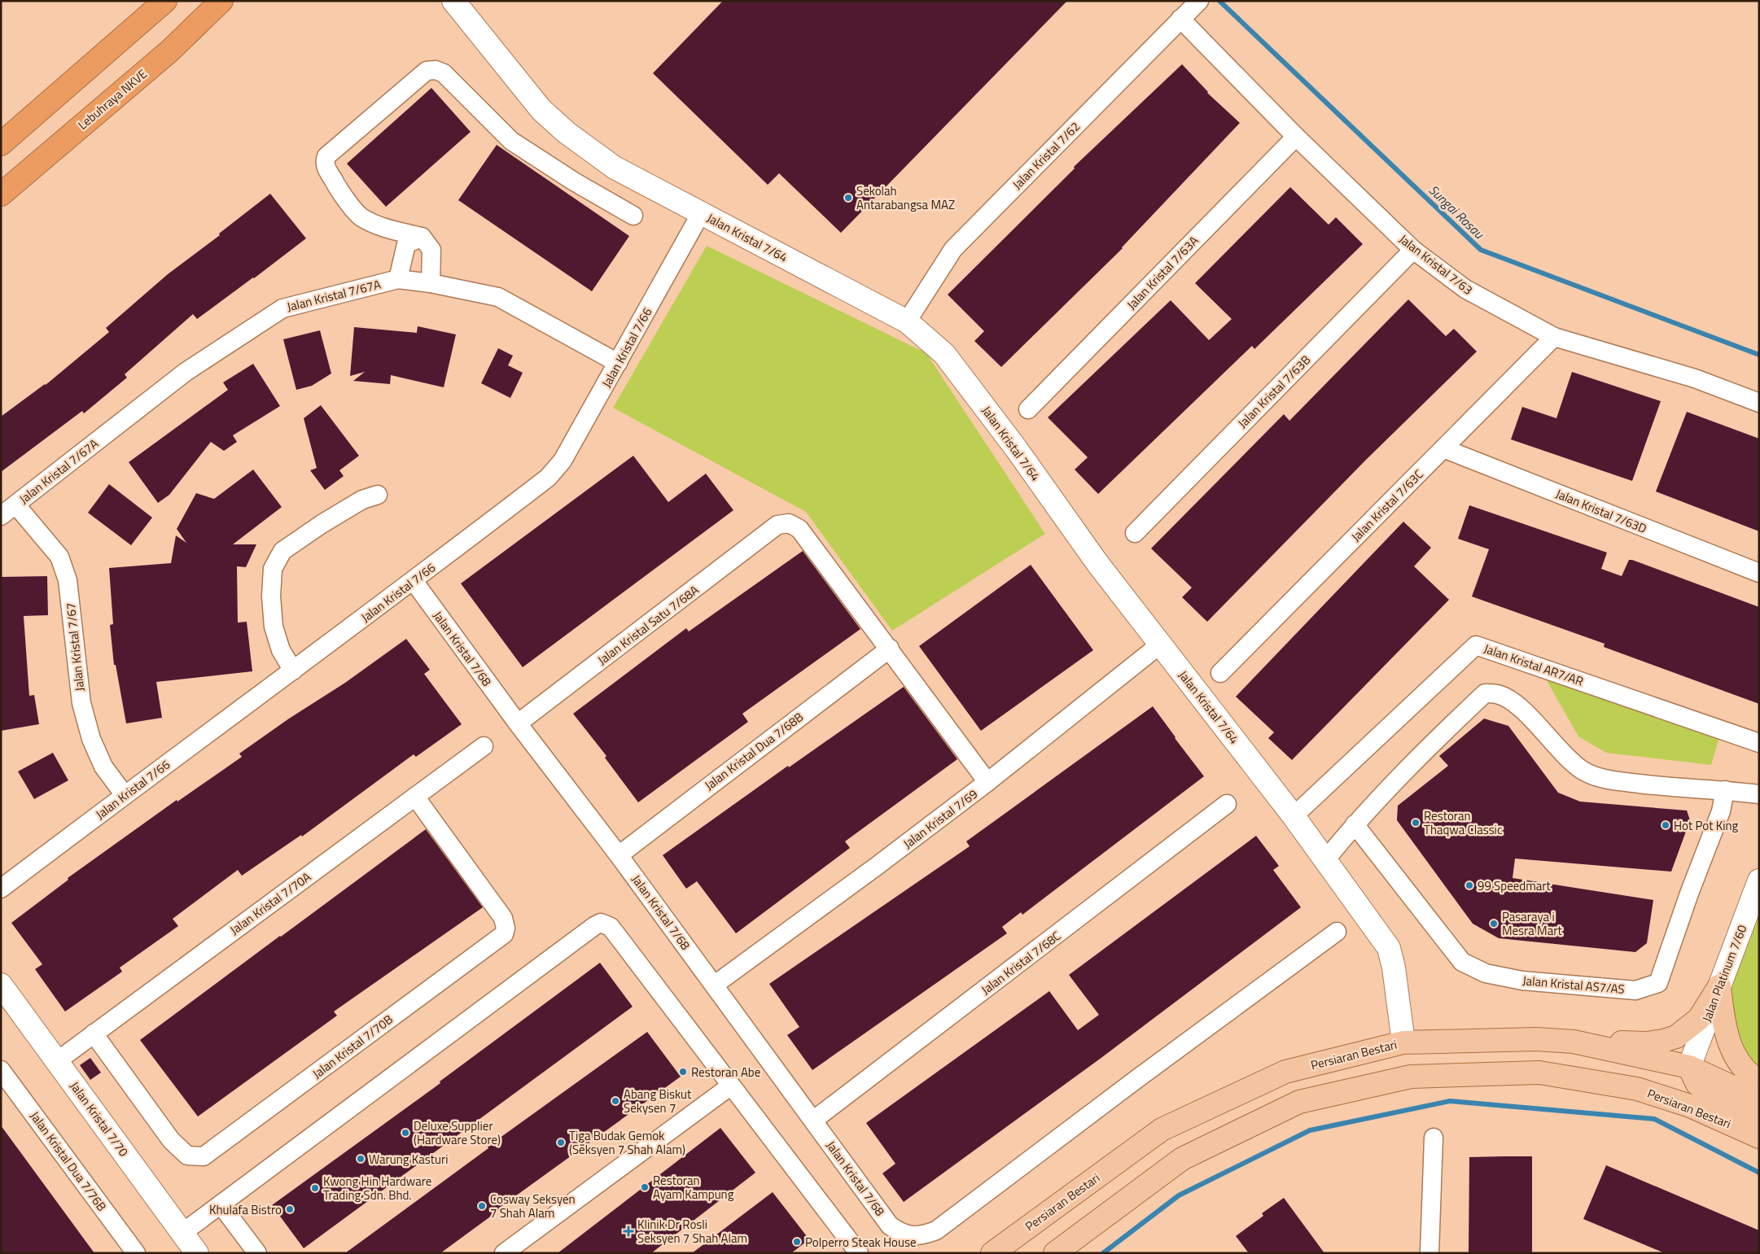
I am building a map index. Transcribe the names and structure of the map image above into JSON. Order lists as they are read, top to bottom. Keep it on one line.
{"streets":{"highway":["Lebuhraya NKVE"],"main road":["Persiaran Bestari"],"street":["Jalan Kristal 7/62","Jalan Kristal 7/64","Jalan Kristal 7/63","Jalan Kristal 7/63A","Jalan Kristal 7/67A","Jalan Kristal 7/66","Jalan Kristal 7/63B","Jalan Kristal 7/63C","Jalan Kristal 7/63D","Jalan Kristal Satu 7/68A","Jalan Kristal 7/67","Jalan Kristal 7/68","Jalan Kristal AR7/AR","Jalan Kristal Dua 7/68B","Jalan Kristal 7/69","Jalan Kristal 7/70A","Jalan Kristal 7/68C","Jalan Platinum 7/60","Jalan Kristal AS7/AS","Jalan Kristal 7/70B","Jalan Kristal 7/70","Jalan Kristal Dua 7/76B"]},"crossings":[["Jalan Kristal 7/62","Jalan Kristal 7/64"],["Jalan Kristal 7/62","Jalan Kristal 7/63"],["Jalan Kristal 7/64","Jalan Kristal 7/66"],["Jalan Kristal 7/64","Jalan Kristal AR7/AR"],["Jalan Kristal 7/64","Jalan Kristal 7/69"],["Jalan Kristal 7/64","Persiaran Bestari"],["Jalan Kristal 7/63","Jalan Kristal 7/63A"],["Jalan Kristal 7/63","Jalan Kristal 7/63B"],["Jalan Kristal 7/63","Jalan Kristal 7/63C"],["Jalan Kristal 7/67A","Jalan Kristal 7/66"],["Jalan Kristal 7/67A","Jalan Kristal 7/67"],["Jalan Kristal 7/66","Jalan Kristal 7/67"],["Jalan Kristal 7/66","Jalan Kristal 7/68"],["Jalan Kristal 7/63C","Jalan Kristal 7/63D"],["Jalan Kristal Satu 7/68A","Jalan Kristal 7/68"],["Jalan Kristal Satu 7/68A","Jalan Kristal Dua 7/68B"],["Jalan Kristal 7/68","Jalan Kristal Dua 7/68B"],["Jalan Kristal 7/68","Jalan Kristal 7/69"],["Jalan Kristal 7/68","Jalan Kristal 7/68C"],["Jalan Kristal 7/70A","Jalan Kristal 7/70B"],["Jalan Kristal 7/70A","Jalan Kristal 7/70"],["Jalan Platinum 7/60","Persiaran Bestari"]],"water":["Sungai Rasau"],"places":{"other":["Sekolah Antarabangsa MAZ","Restoran Thaqwa Classic","Hot Pot King","99 Speedmart","Pasaraya i Mesra Mart","Restoran Abe","Abang Biskut Sekysen 7","Deluxe Supplier (Hardware Store)","Tiga Budak Gemok (Seksyen 7 Shah Alam)","Warung Kasturi","Restoran Ayam Kampung","Kwong Hin Hardware Trading Sdn. Bhd.","Cosway Seksyen 7 Shah Alam","Khulafa Bistro","Polperro Steak House"],"health":["Klinik Dr Rosli Seksyen 7 Shah Alam"]}}
